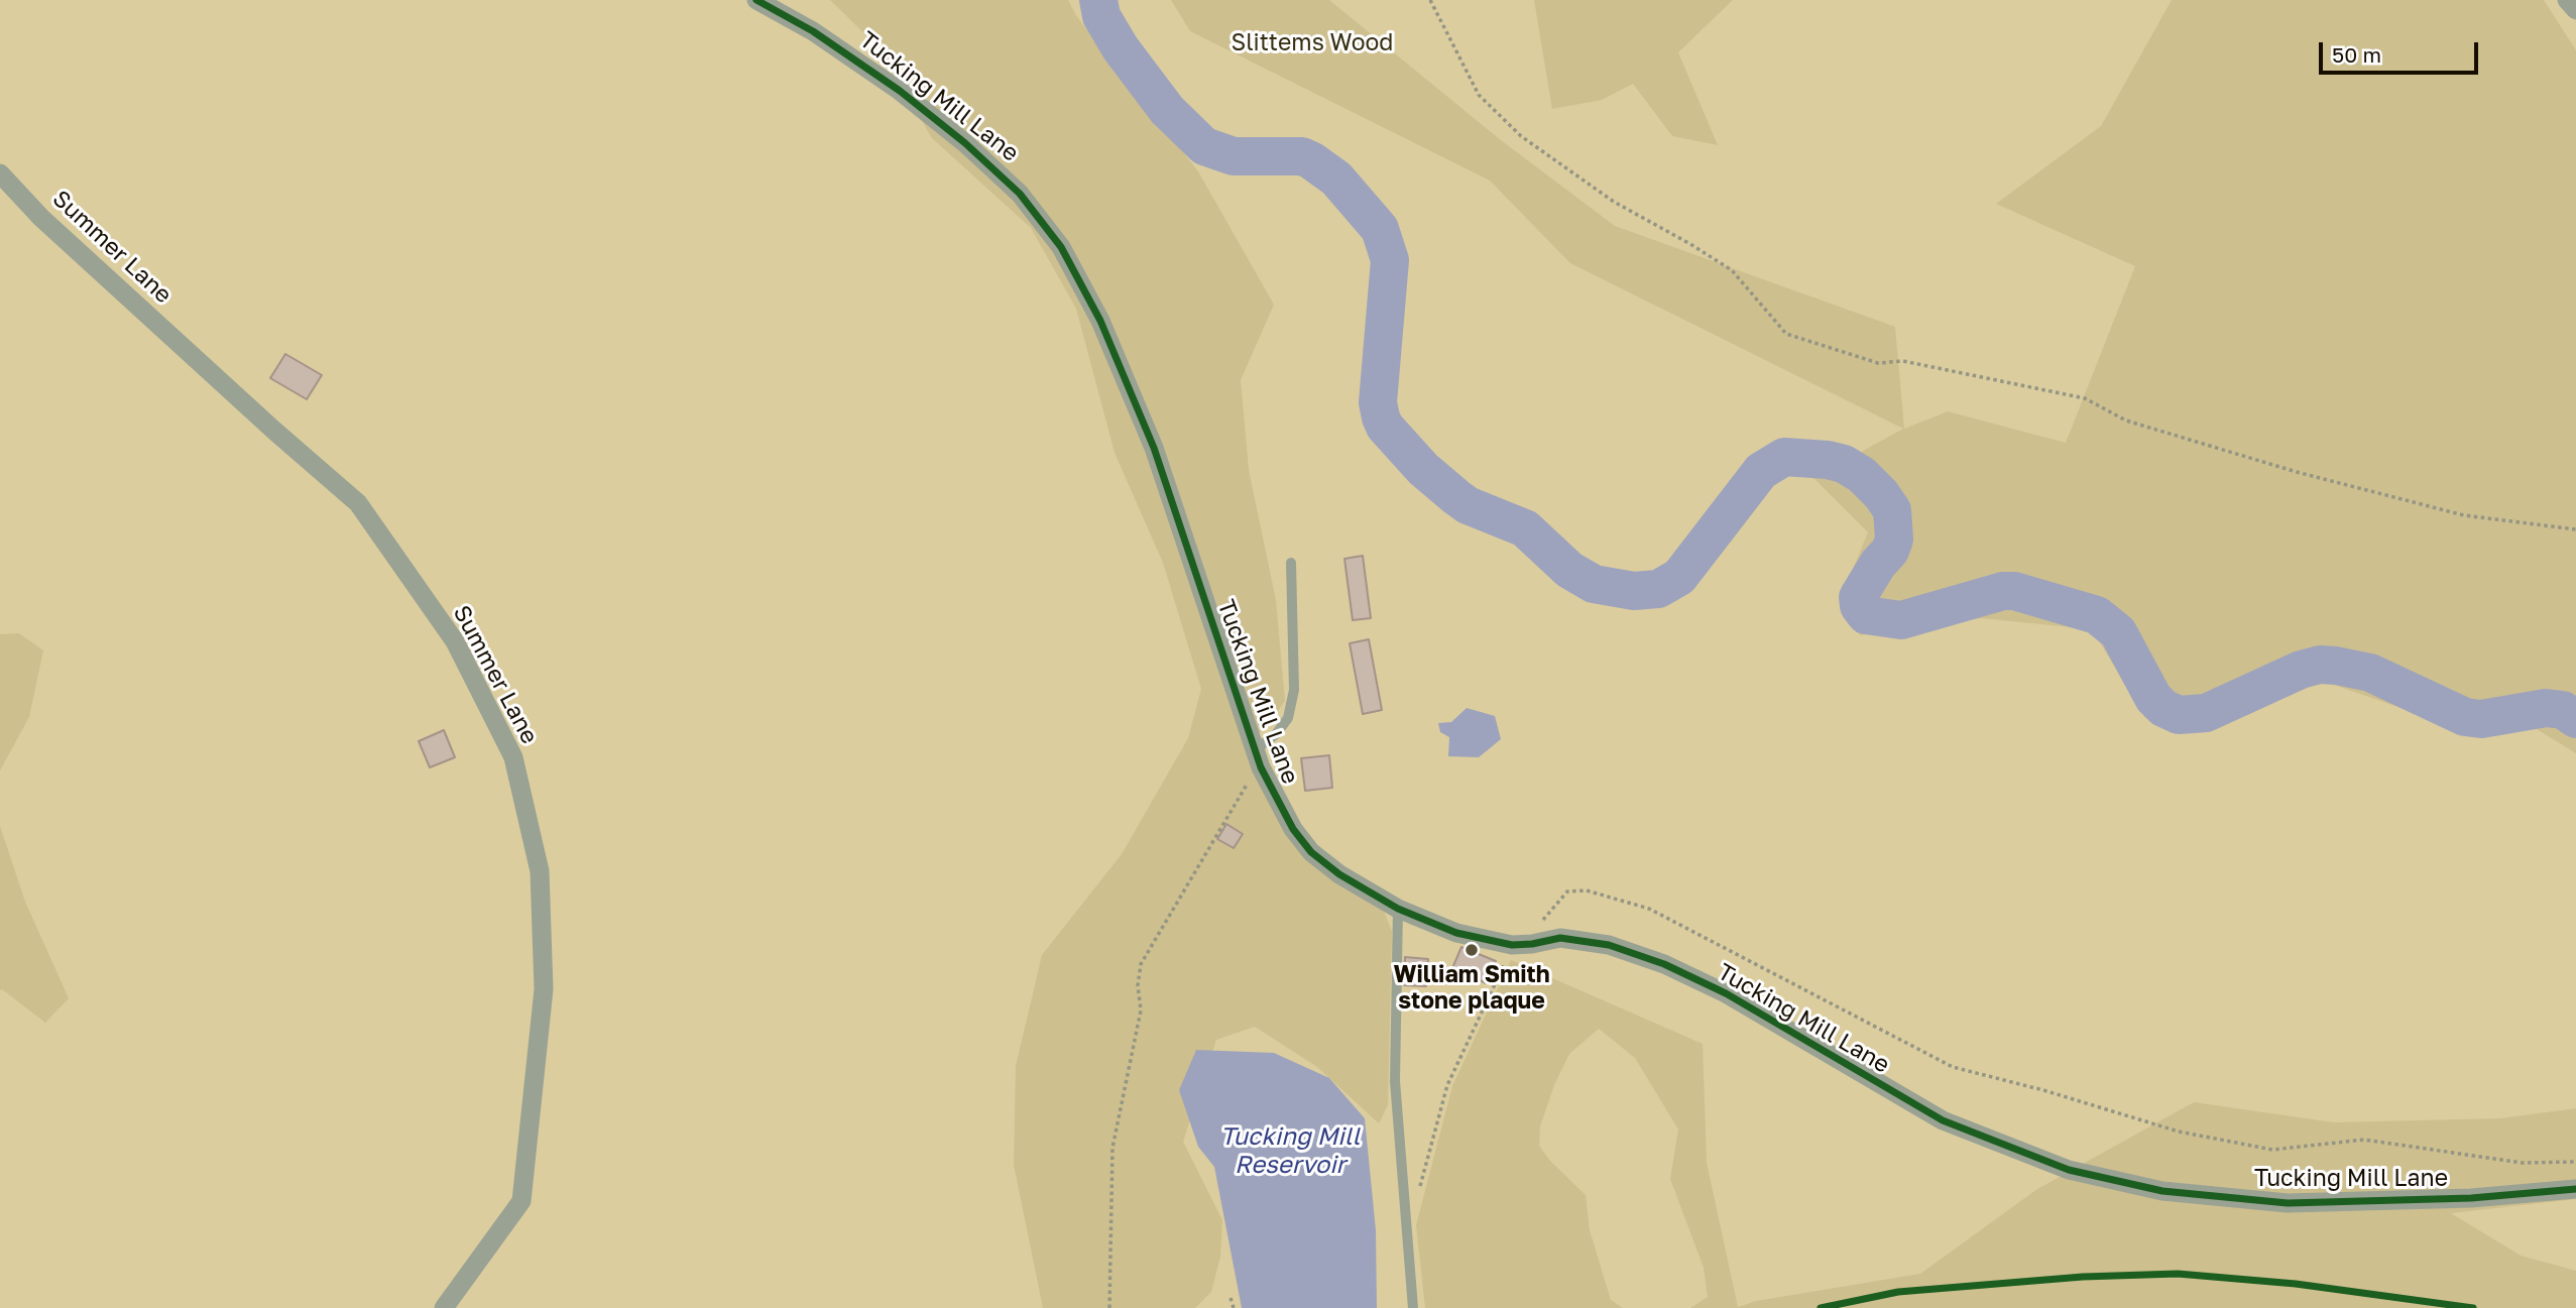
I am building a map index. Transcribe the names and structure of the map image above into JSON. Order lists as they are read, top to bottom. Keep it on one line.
{"streets":{"street":["Tucking Mill Lane","Summer Lane"]},"water":["Tucking Mill Reservoir"],"parks":["Slittems Wood"],"places":["William Smith stone plaque"],"scale_bar":"50 m"}
